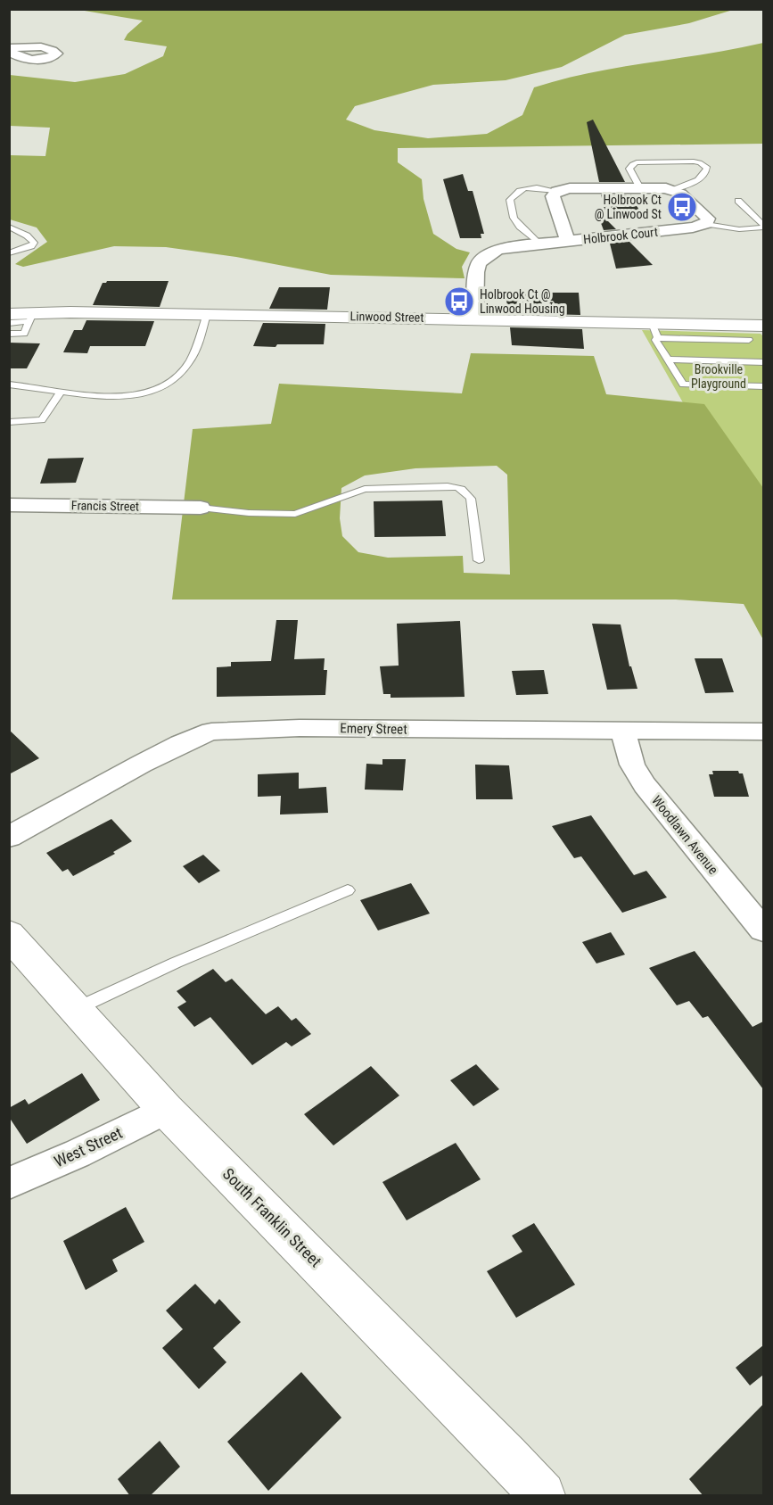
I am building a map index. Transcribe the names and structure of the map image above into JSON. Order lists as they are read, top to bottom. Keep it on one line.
{"streets":{"main road":["Linwood Street","South Franklin Street"],"street":["Holbrook Court","Francis Street","Emery Street","Woodlawn Avenue","West Street"]},"crossings":[["Holbrook Court","Linwood Street"],["Emery Street","Woodlawn Avenue"],["West Street","South Franklin Street"]],"parks":["Brookville Playground"],"places":{"bus stop":["Holbrook Ct @ Linwood St","Holbrook Ct @ Linwood Housing"]}}
